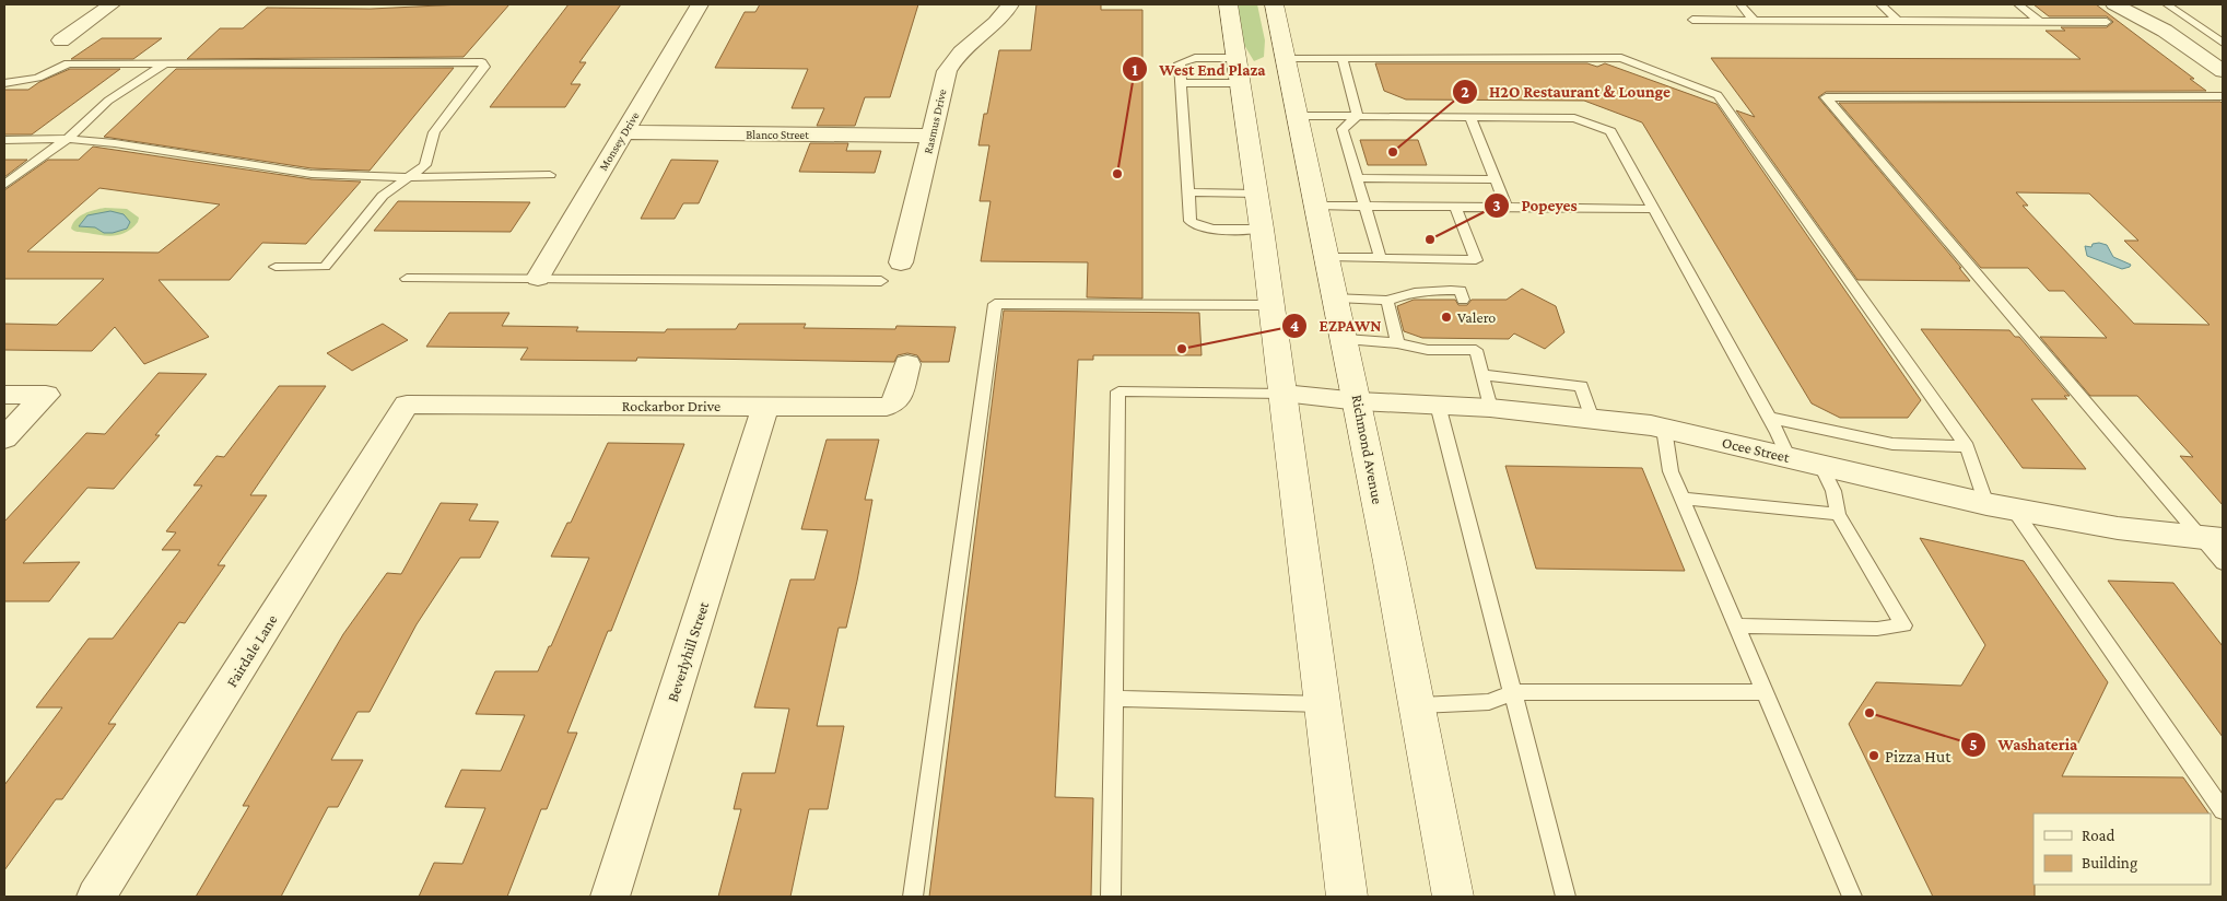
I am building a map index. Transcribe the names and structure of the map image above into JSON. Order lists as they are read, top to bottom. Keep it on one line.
{"streets":{"main road":["Richmond Avenue"],"street":["Rasmus Drive","Blanco Street","Monsey Drive","Rockarbor Drive","Ocee Street","Fairdale Lane","Beverlyhill Street"]},"crossings":[["Rasmus Drive","Blanco Street"],["Blanco Street","Monsey Drive"],["Rockarbor Drive","Fairdale Lane"],["Rockarbor Drive","Beverlyhill Street"],["Richmond Avenue","Ocee Street"]],"places":["H2O Restaurant & Lounge","West End Plaza","Popeyes","Valero","EZPAWN","Washateria","Pizza Hut"],"legend":["Road","Building"]}
